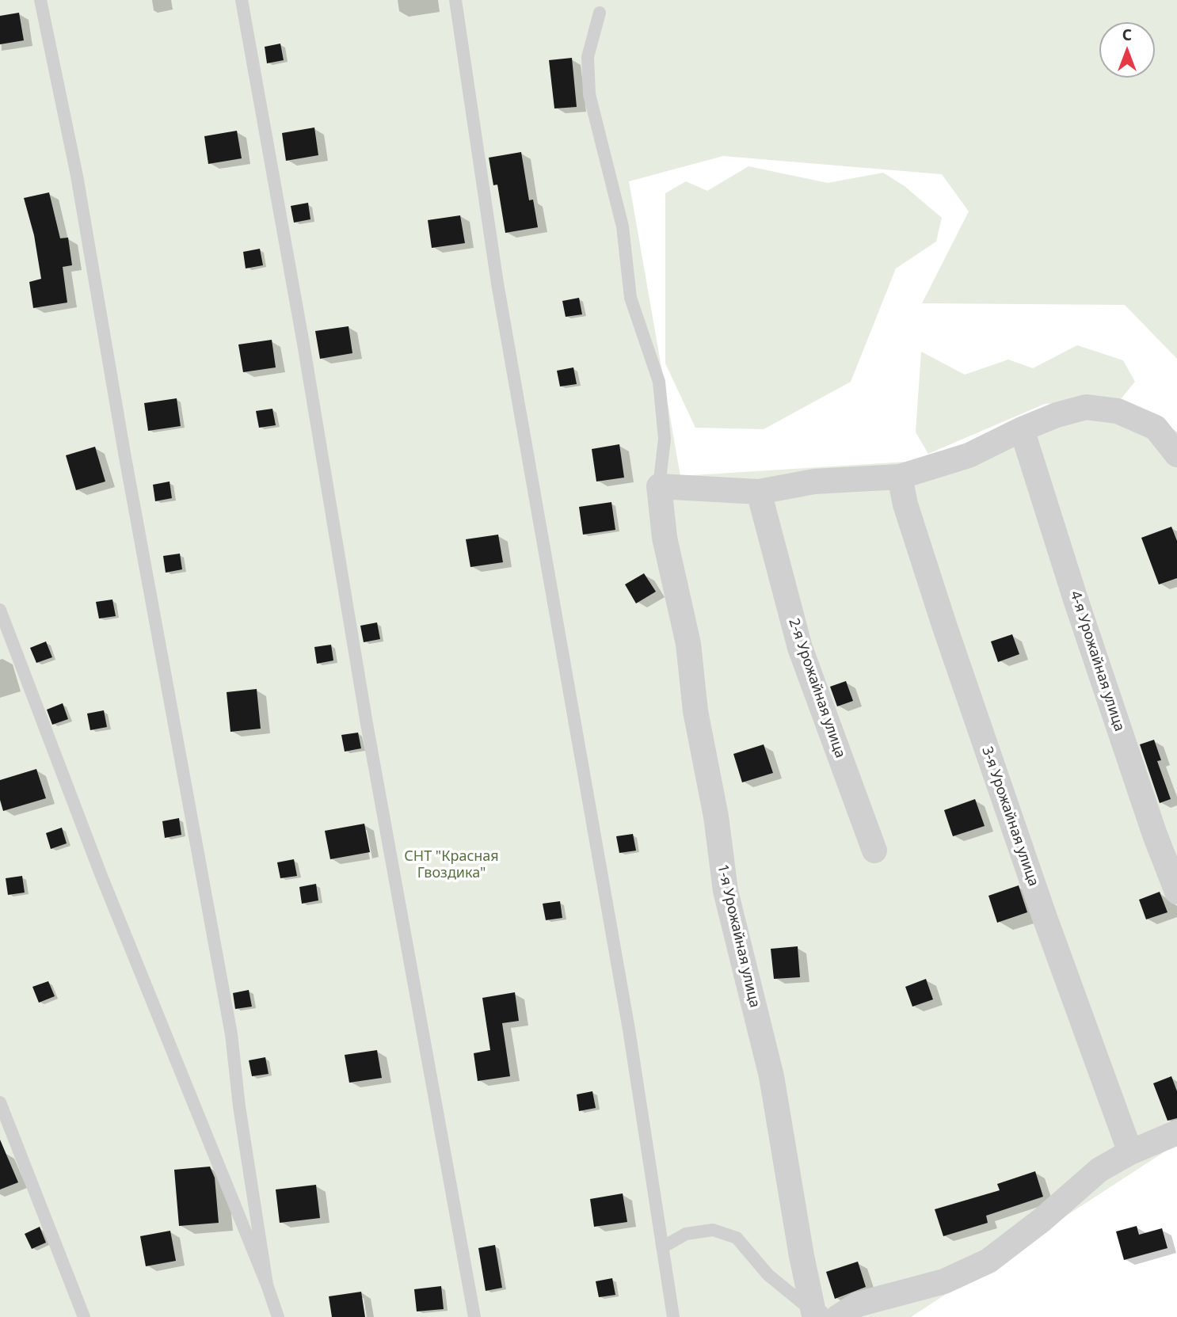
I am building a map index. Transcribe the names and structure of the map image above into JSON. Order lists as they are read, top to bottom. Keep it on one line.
{"streets":{"street":["4-я Урожайная улица","2-я Урожайная улица","3-я Урожайная улица","1-я Урожайная улица"]},"parks":["СНТ \"Красная Гвоздика\""],"north":"top"}
